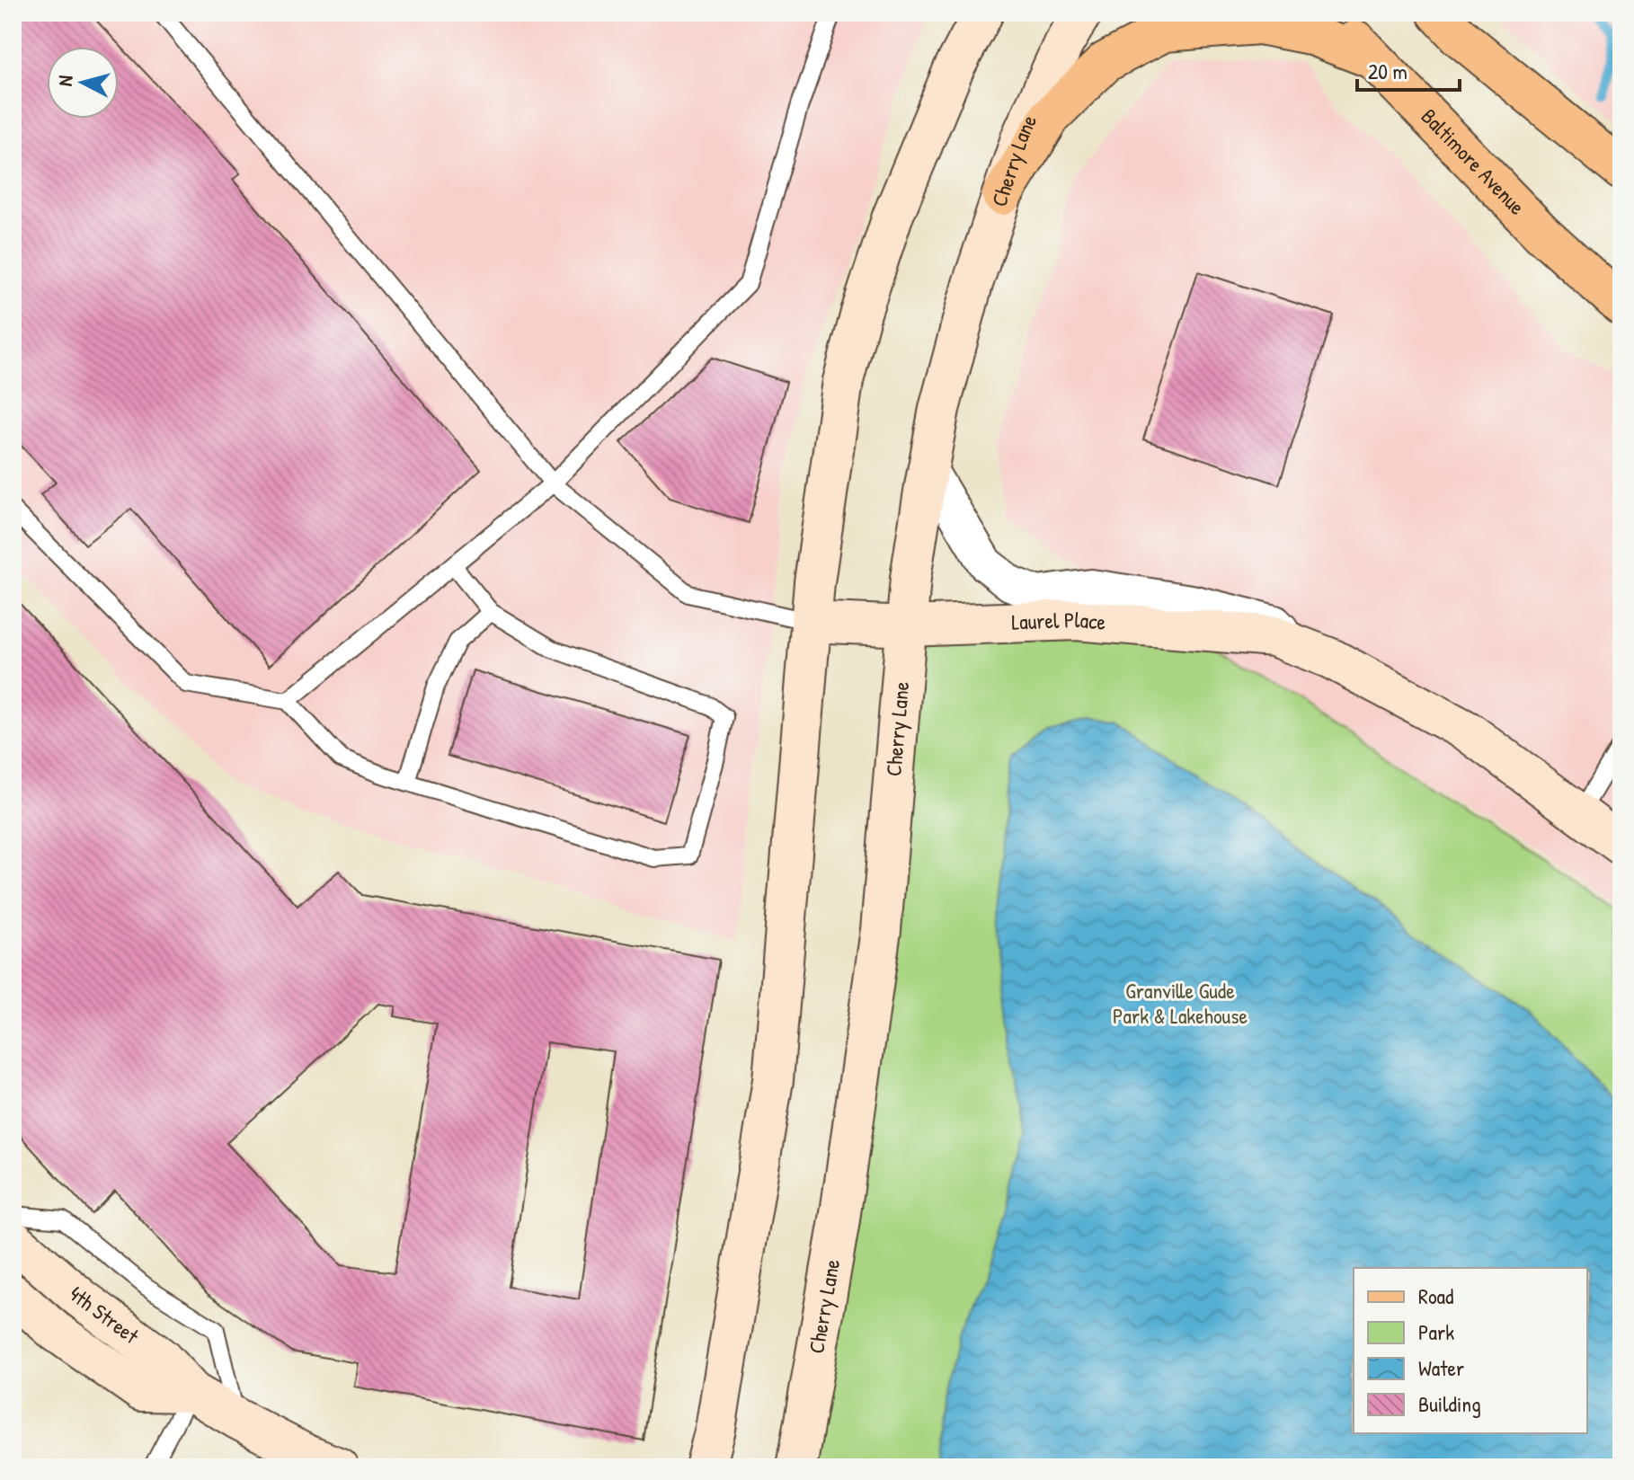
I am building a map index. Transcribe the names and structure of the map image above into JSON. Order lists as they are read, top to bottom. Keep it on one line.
{"streets":{"main road":["Cherry Lane","Baltimore Avenue","Laurel Place","4th Street"]},"crossings":[["Cherry Lane","Laurel Place"]],"parks":["Granville Gude Park & Lakehouse"],"legend":["Road","Park","Water","Building"],"scale_bar":"20 m","north":"left"}
